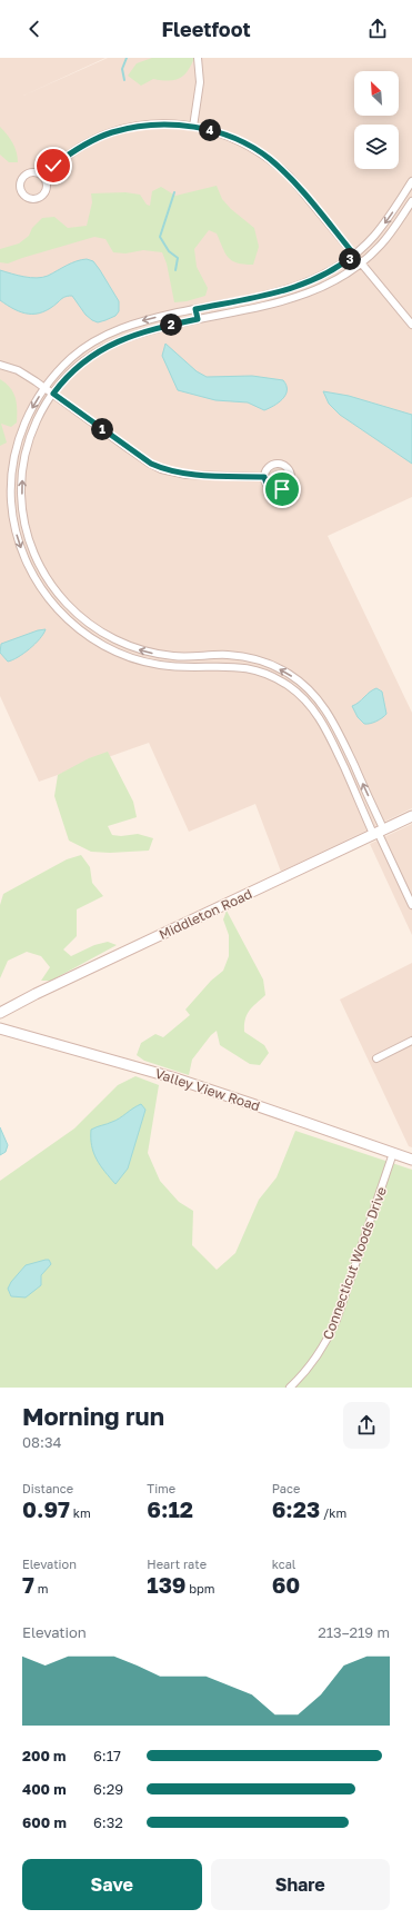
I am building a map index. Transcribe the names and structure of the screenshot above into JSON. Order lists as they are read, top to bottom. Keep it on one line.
{"streets":{"street":["Middleton Road","Valley View Road","Connecticut Woods Drive"]},"crossings":[["Valley View Road","Connecticut Woods Drive"]],"north":"top left","page":{"header":"Fleetfoot","pins":["4","3","2","1"],"heading":["Morning run","08:34"],"stats":[["Distance","0.97 km"],["Time","6:12"],["Pace","6:23 /km"],["Elevation","7 m"],["Heart rate","139 bpm"],["kcal","60"]],"chart":["Elevation","213–219 m"],"list":[{"name":"200 m","note":"6:17"},{"name":"400 m","note":"6:29"},{"name":"600 m","note":"6:32"}],"buttons":["Save","Share"]}}
